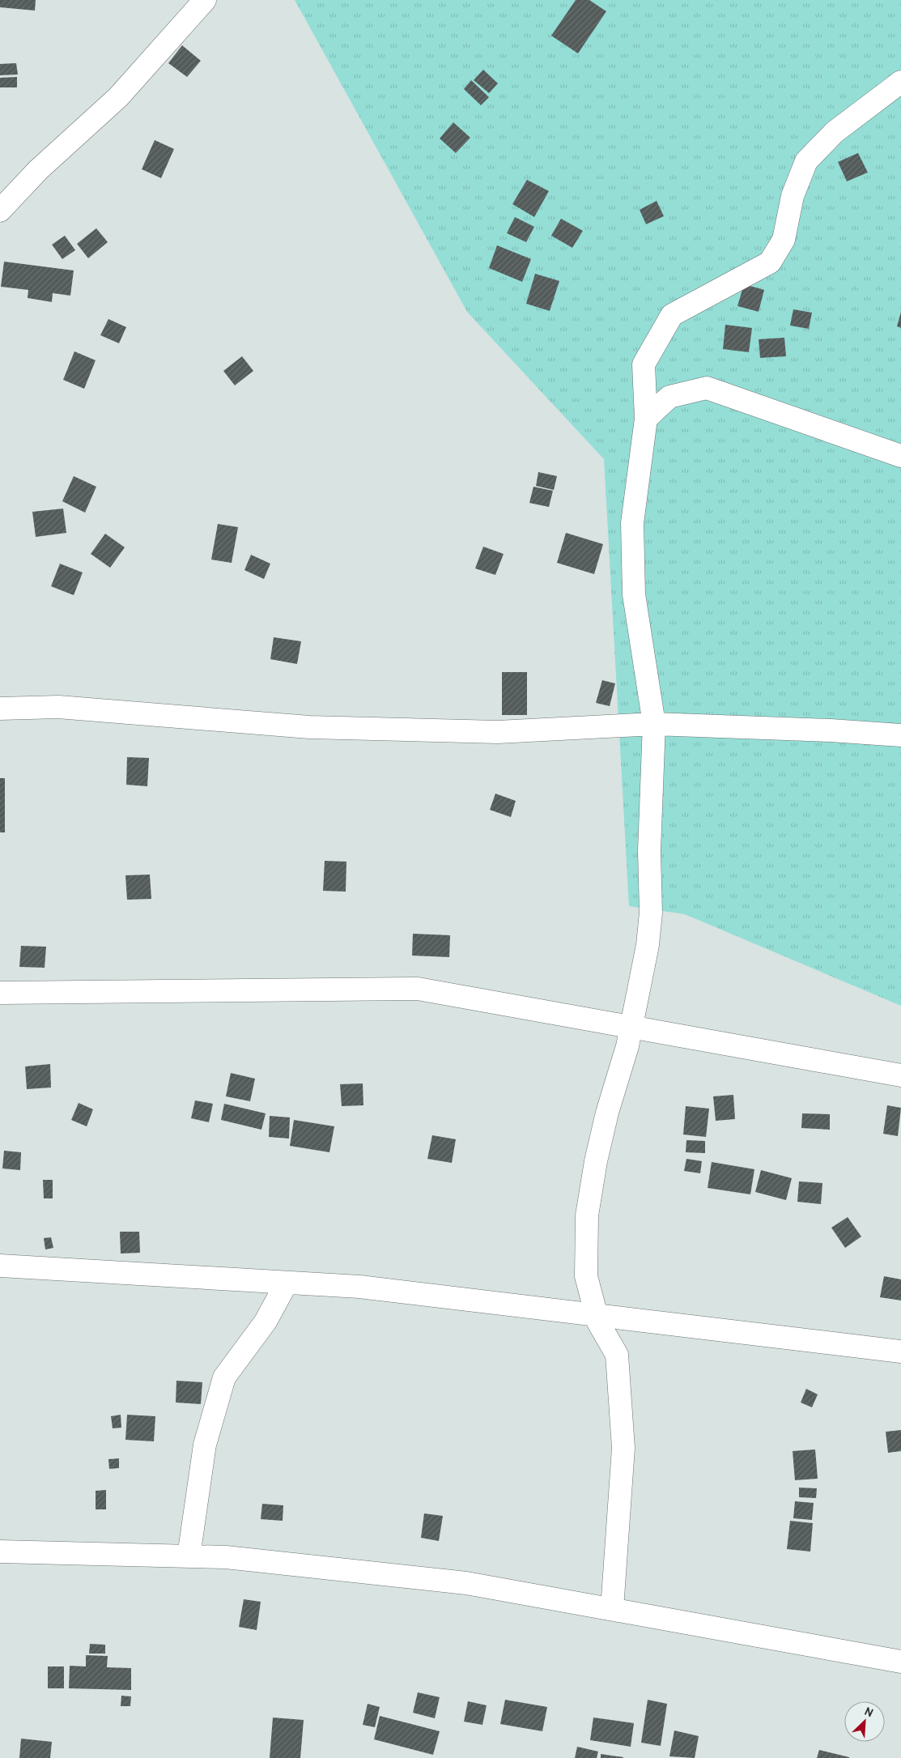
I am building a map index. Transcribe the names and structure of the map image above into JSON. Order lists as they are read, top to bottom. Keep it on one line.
{"north":"top right"}
